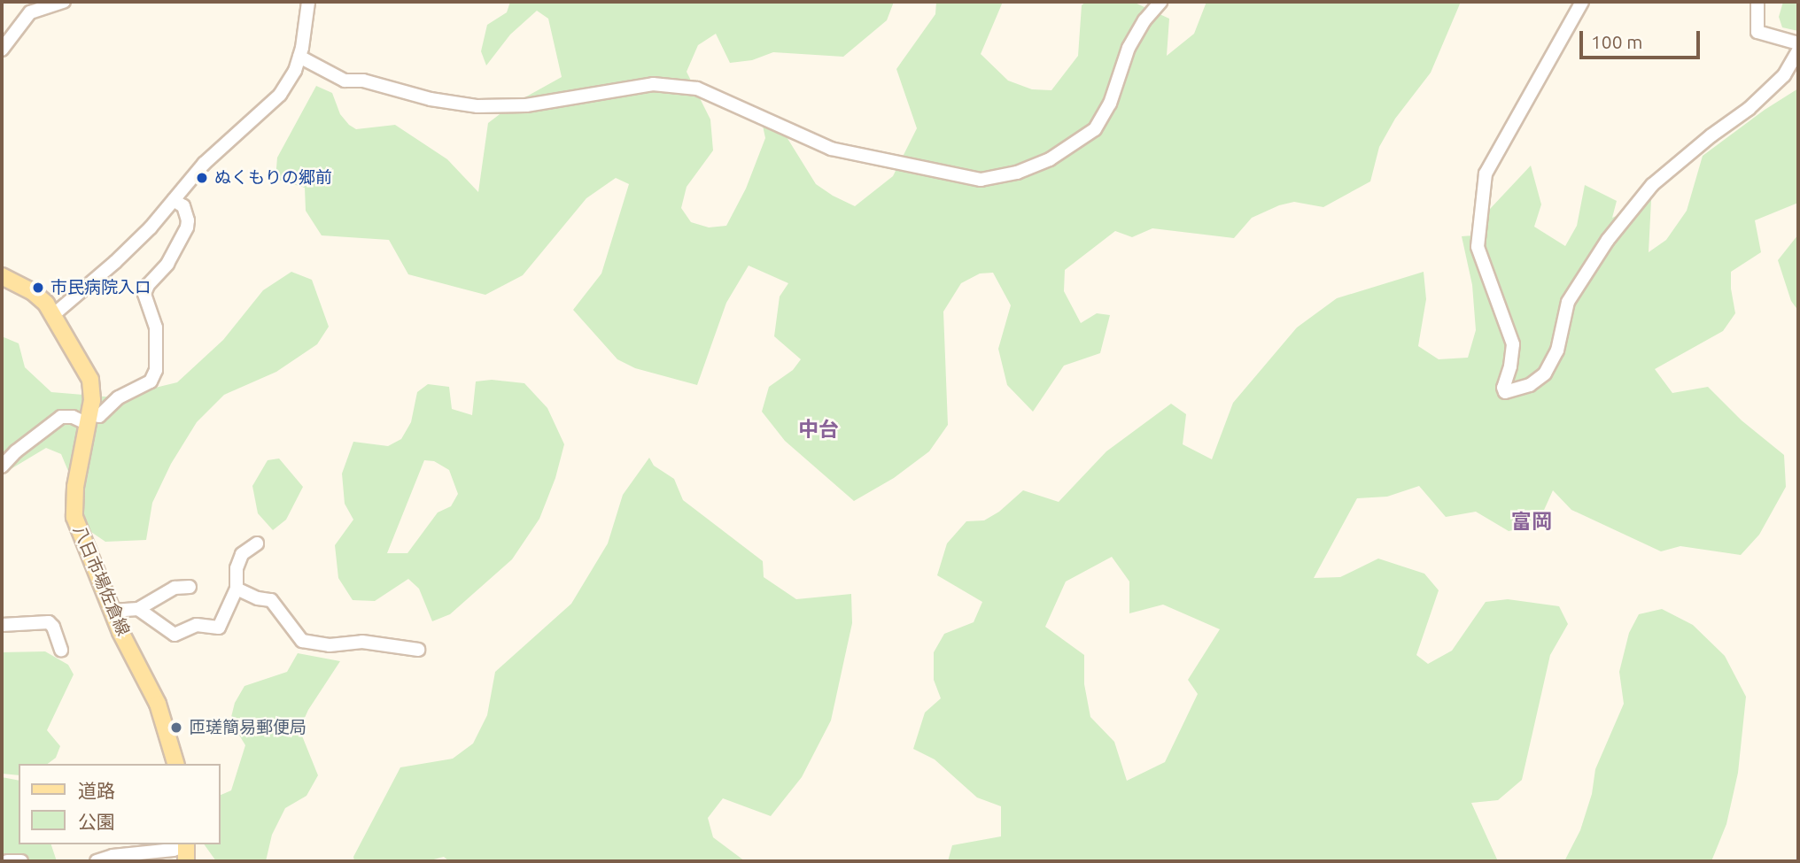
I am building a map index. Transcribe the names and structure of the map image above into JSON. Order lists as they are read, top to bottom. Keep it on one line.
{"streets":{"main road":["八日市場佐倉線"]},"districts":["中台","富岡"],"places":["ぬくもりの郷前","市民病院入ロ","匝瑳簡易郵便局"],"legend":["道路","公園"],"scale_bar":"100 m"}
